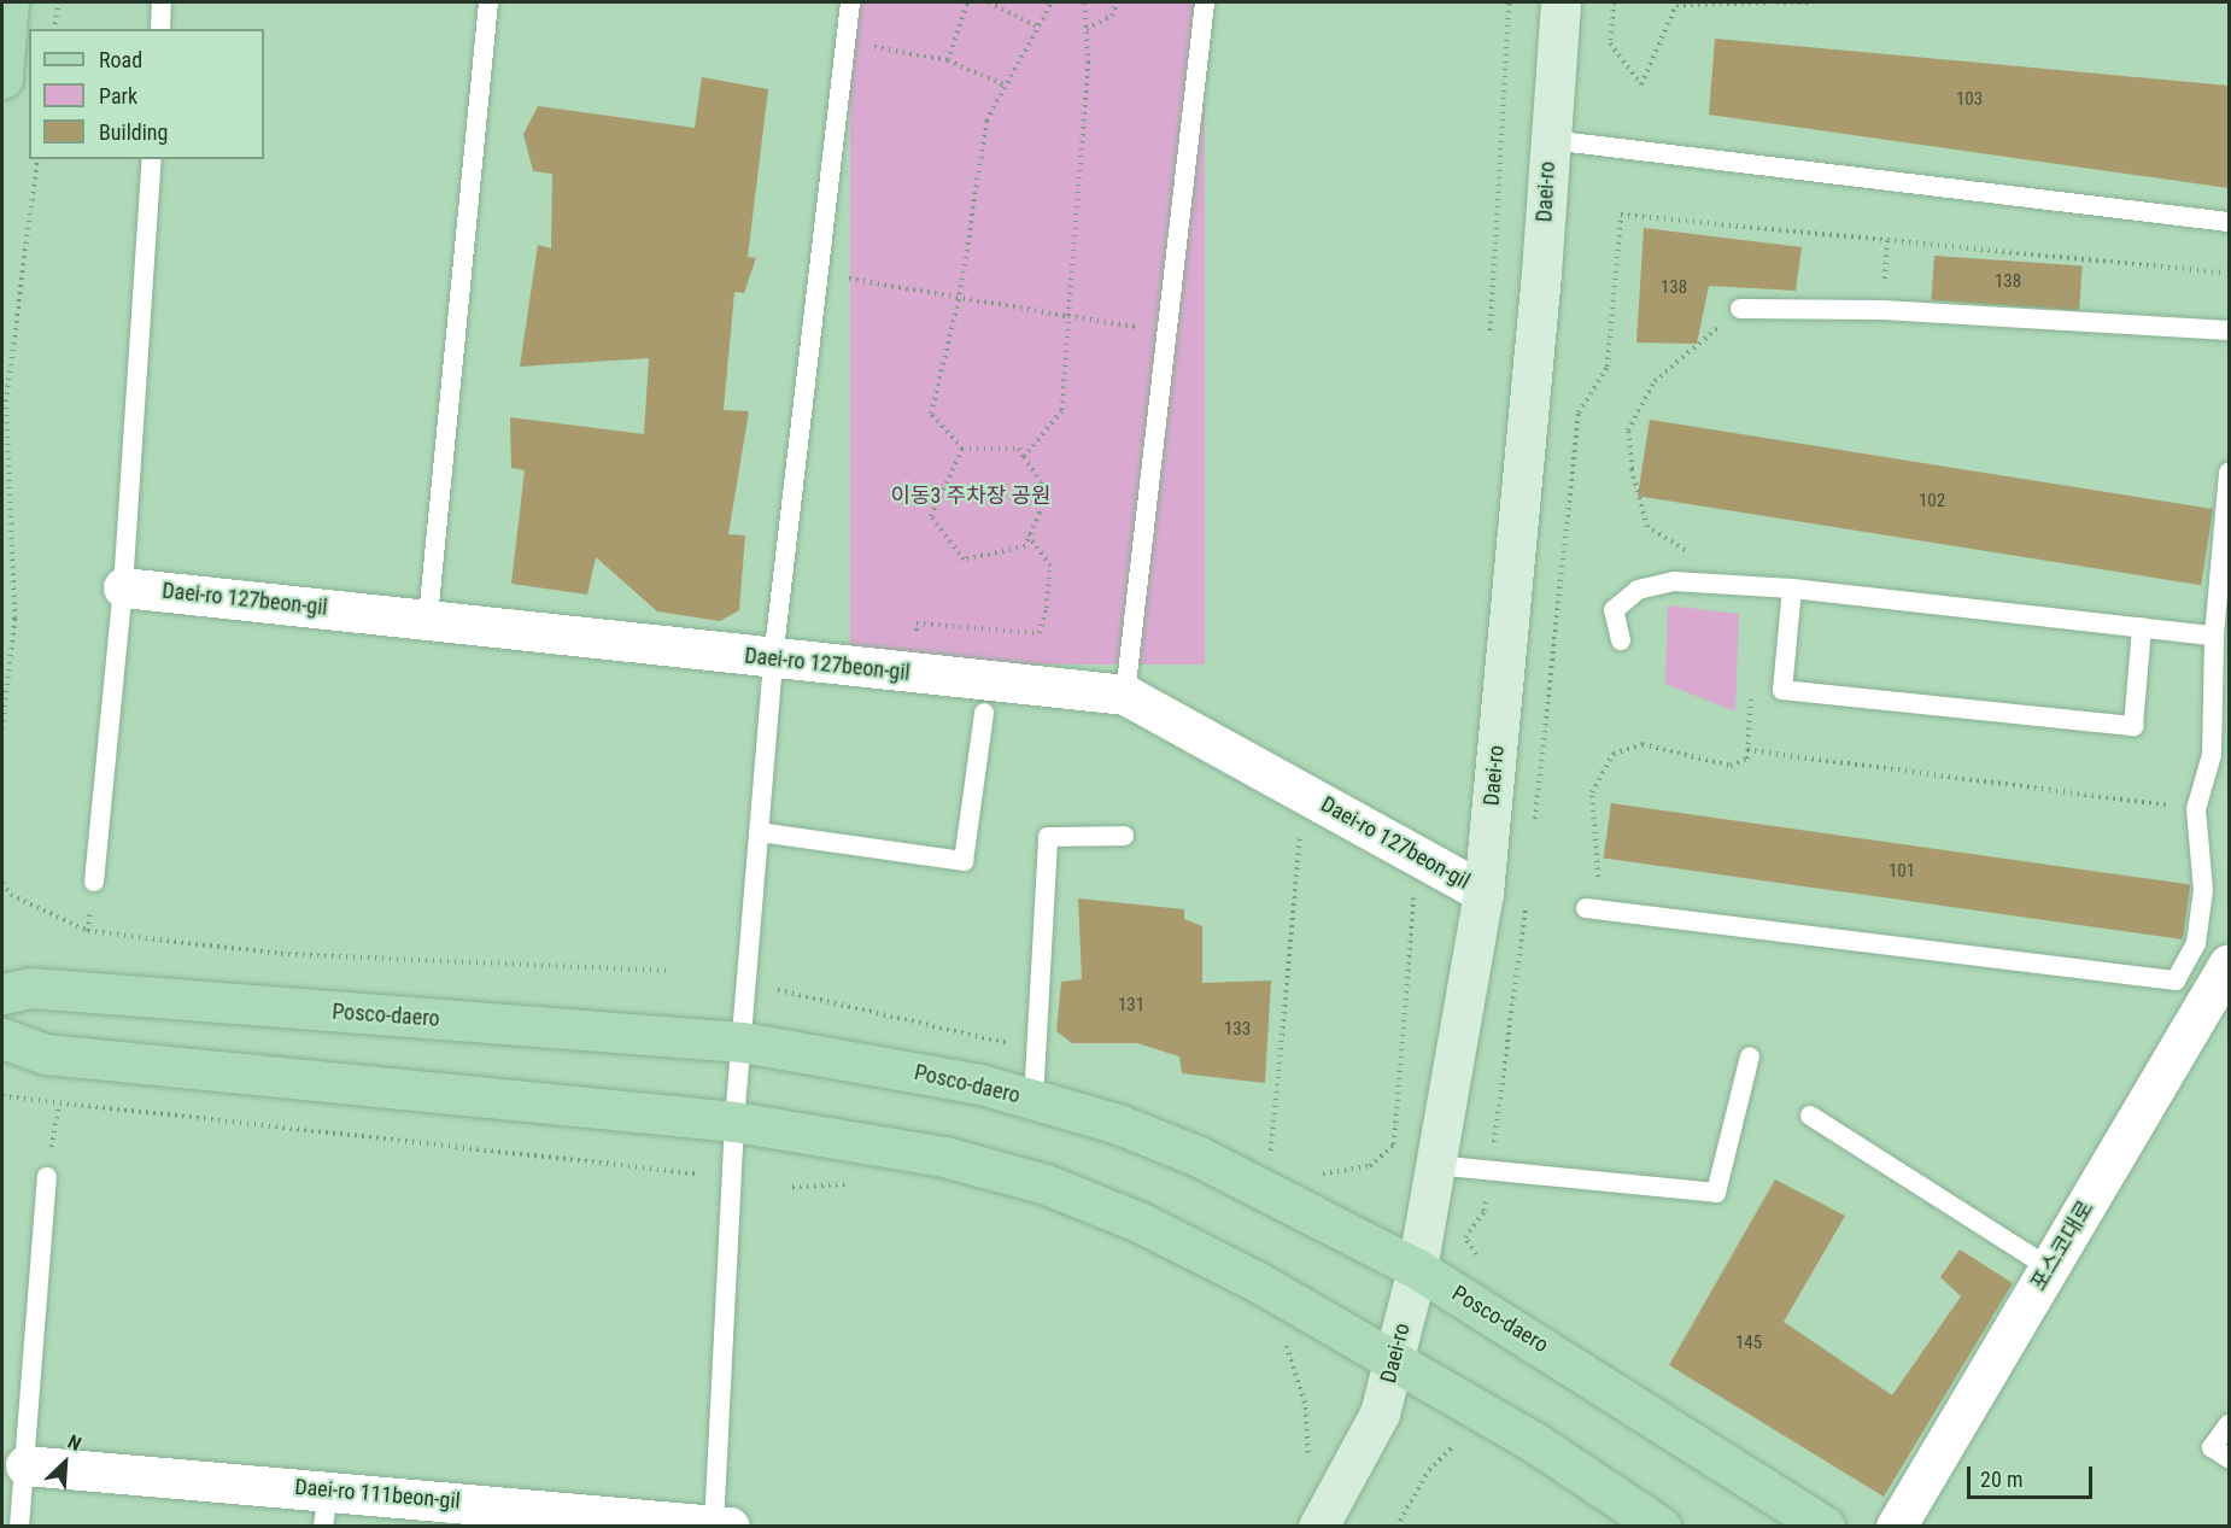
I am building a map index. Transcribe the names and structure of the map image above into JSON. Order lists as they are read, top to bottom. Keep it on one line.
{"streets":{"main road":["Posco-daero"],"street":["Daei-ro","Daei-ro 127beon-gil","포스코대로","Daei-ro 111beon-gil"]},"crossings":[["Daei-ro","Daei-ro 127beon-gil"],["Daei-ro","Posco-daero"]],"parks":["이동3 주차장 공원"],"house_numbers":["103","138","138","102","101","131","133","145"],"legend":["Road","Park","Building"],"scale_bar":"20 m","north":"top right"}
